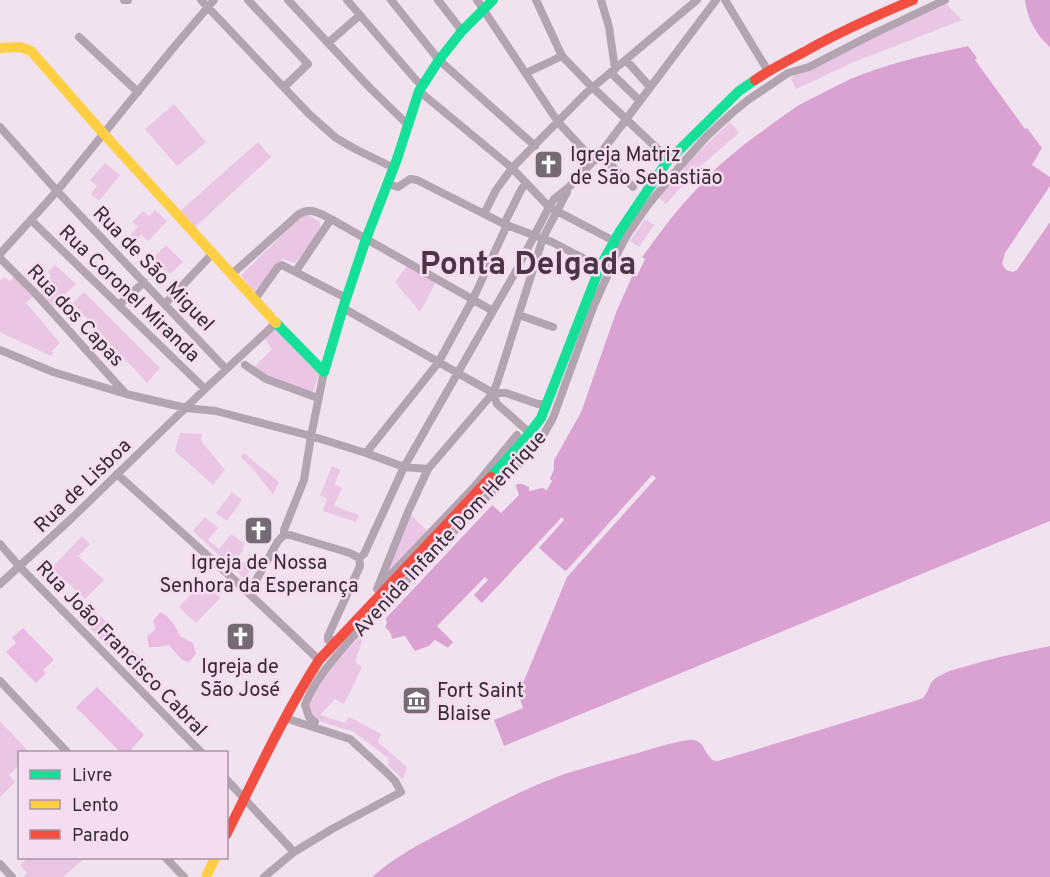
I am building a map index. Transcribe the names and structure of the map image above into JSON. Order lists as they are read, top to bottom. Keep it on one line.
{"streets":{"main road":["Avenida Infante Dom Henrique"],"street":["Rua de São Miguel","Rua Coronel Miranda","Rua dos Capas","Rua de Lisboa","Rua João Francisco Cabral"]},"crossings":[["Rua de São Miguel","Rua de Lisboa"],["Rua Coronel Miranda","Rua de Lisboa"],["Rua de Lisboa","Rua João Francisco Cabral"]],"districts":["Ponta Delgada"],"places":{"church":["Igreja Matriz de São Sebastião","Igreja de Nossa Senhora da Esperança","Igreja de São José"],"museum":["Fort Saint Blaise"]},"legend":["Livre","Lento","Parado"]}
